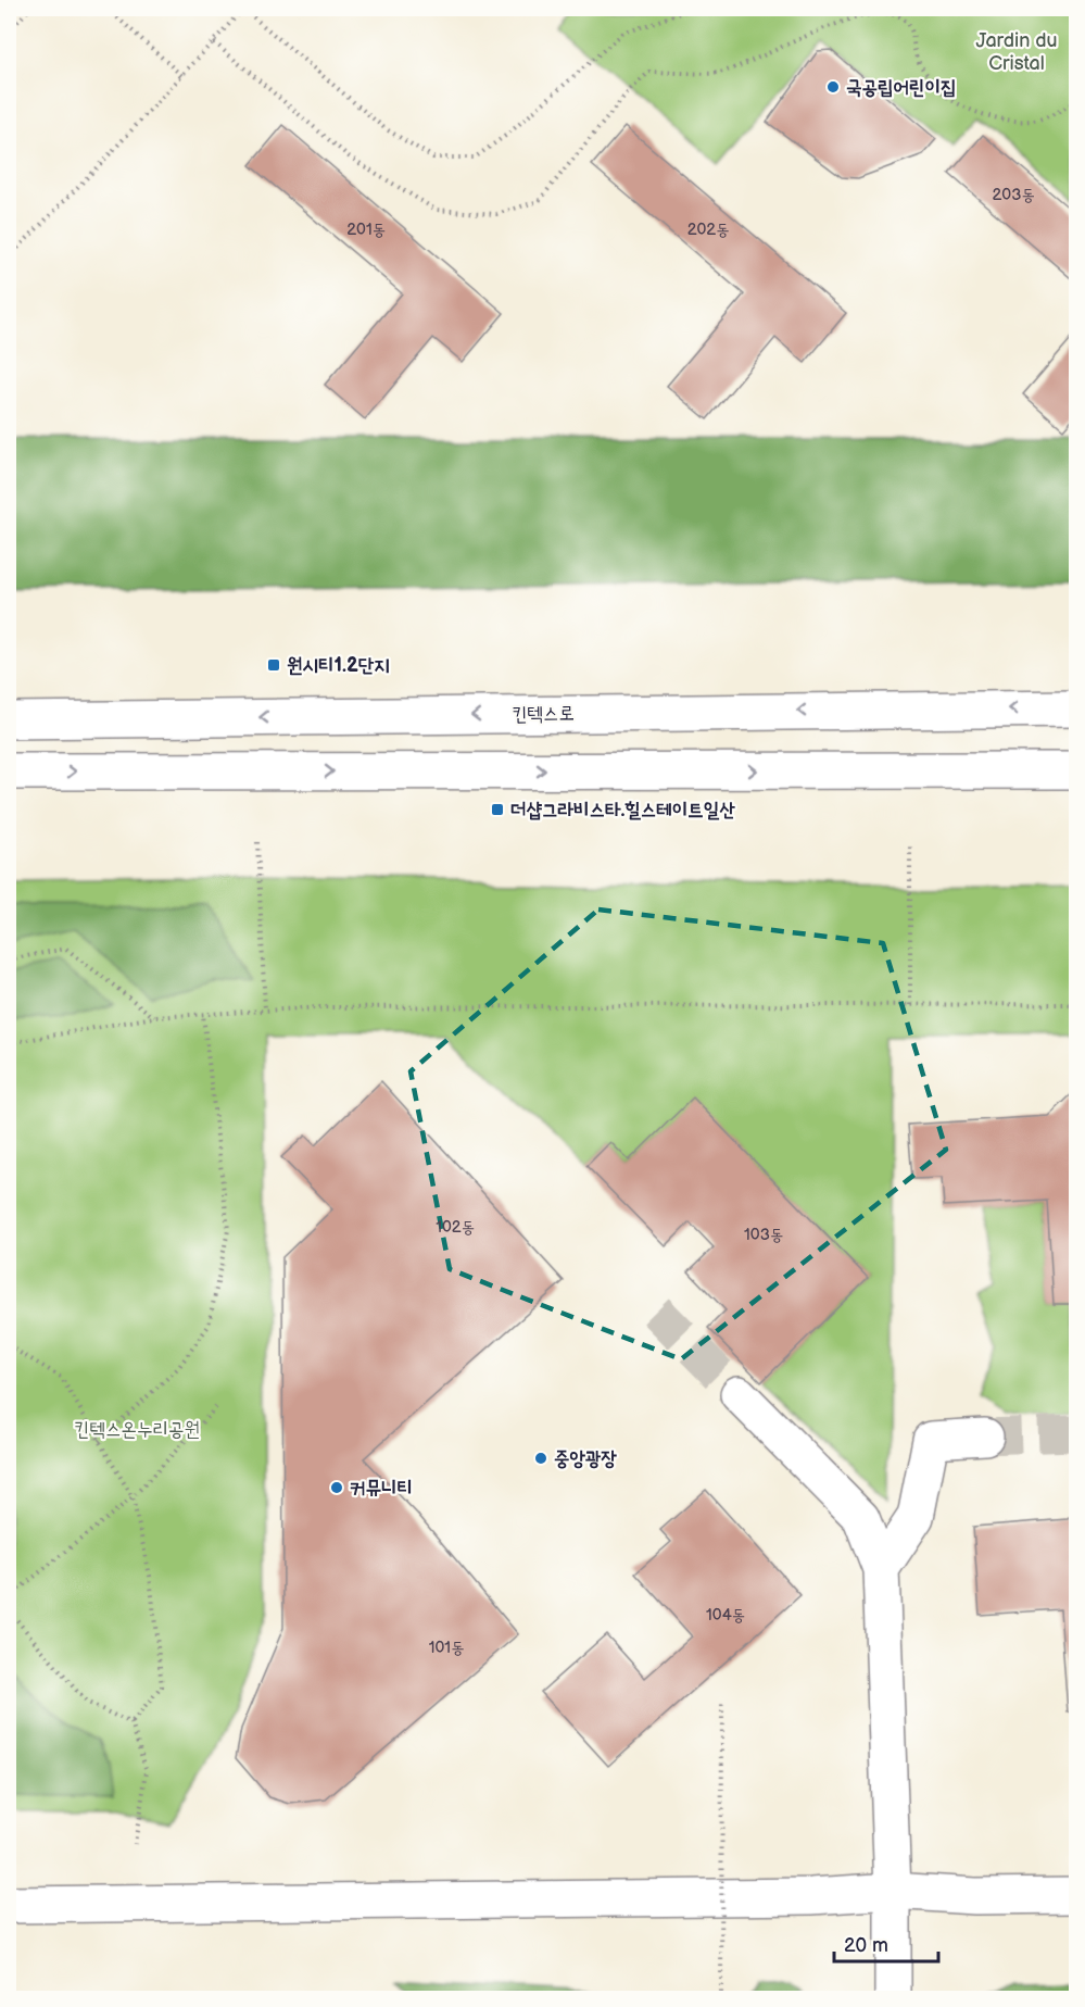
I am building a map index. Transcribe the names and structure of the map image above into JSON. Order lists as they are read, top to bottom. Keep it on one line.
{"streets":{"main road":["킨텍스로"]},"parks":["Jardin du Cristal","킨텍스온누리공원"],"places":{"other":["국공립어린이집","중앙광장","커뮤니티"],"transit":["원시티1.2단지","더샵그라비스타.힐스테이트일산"]},"house_numbers":["203동","201동","202동","102동","103동","104동","101동"],"scale_bar":"20 m"}
